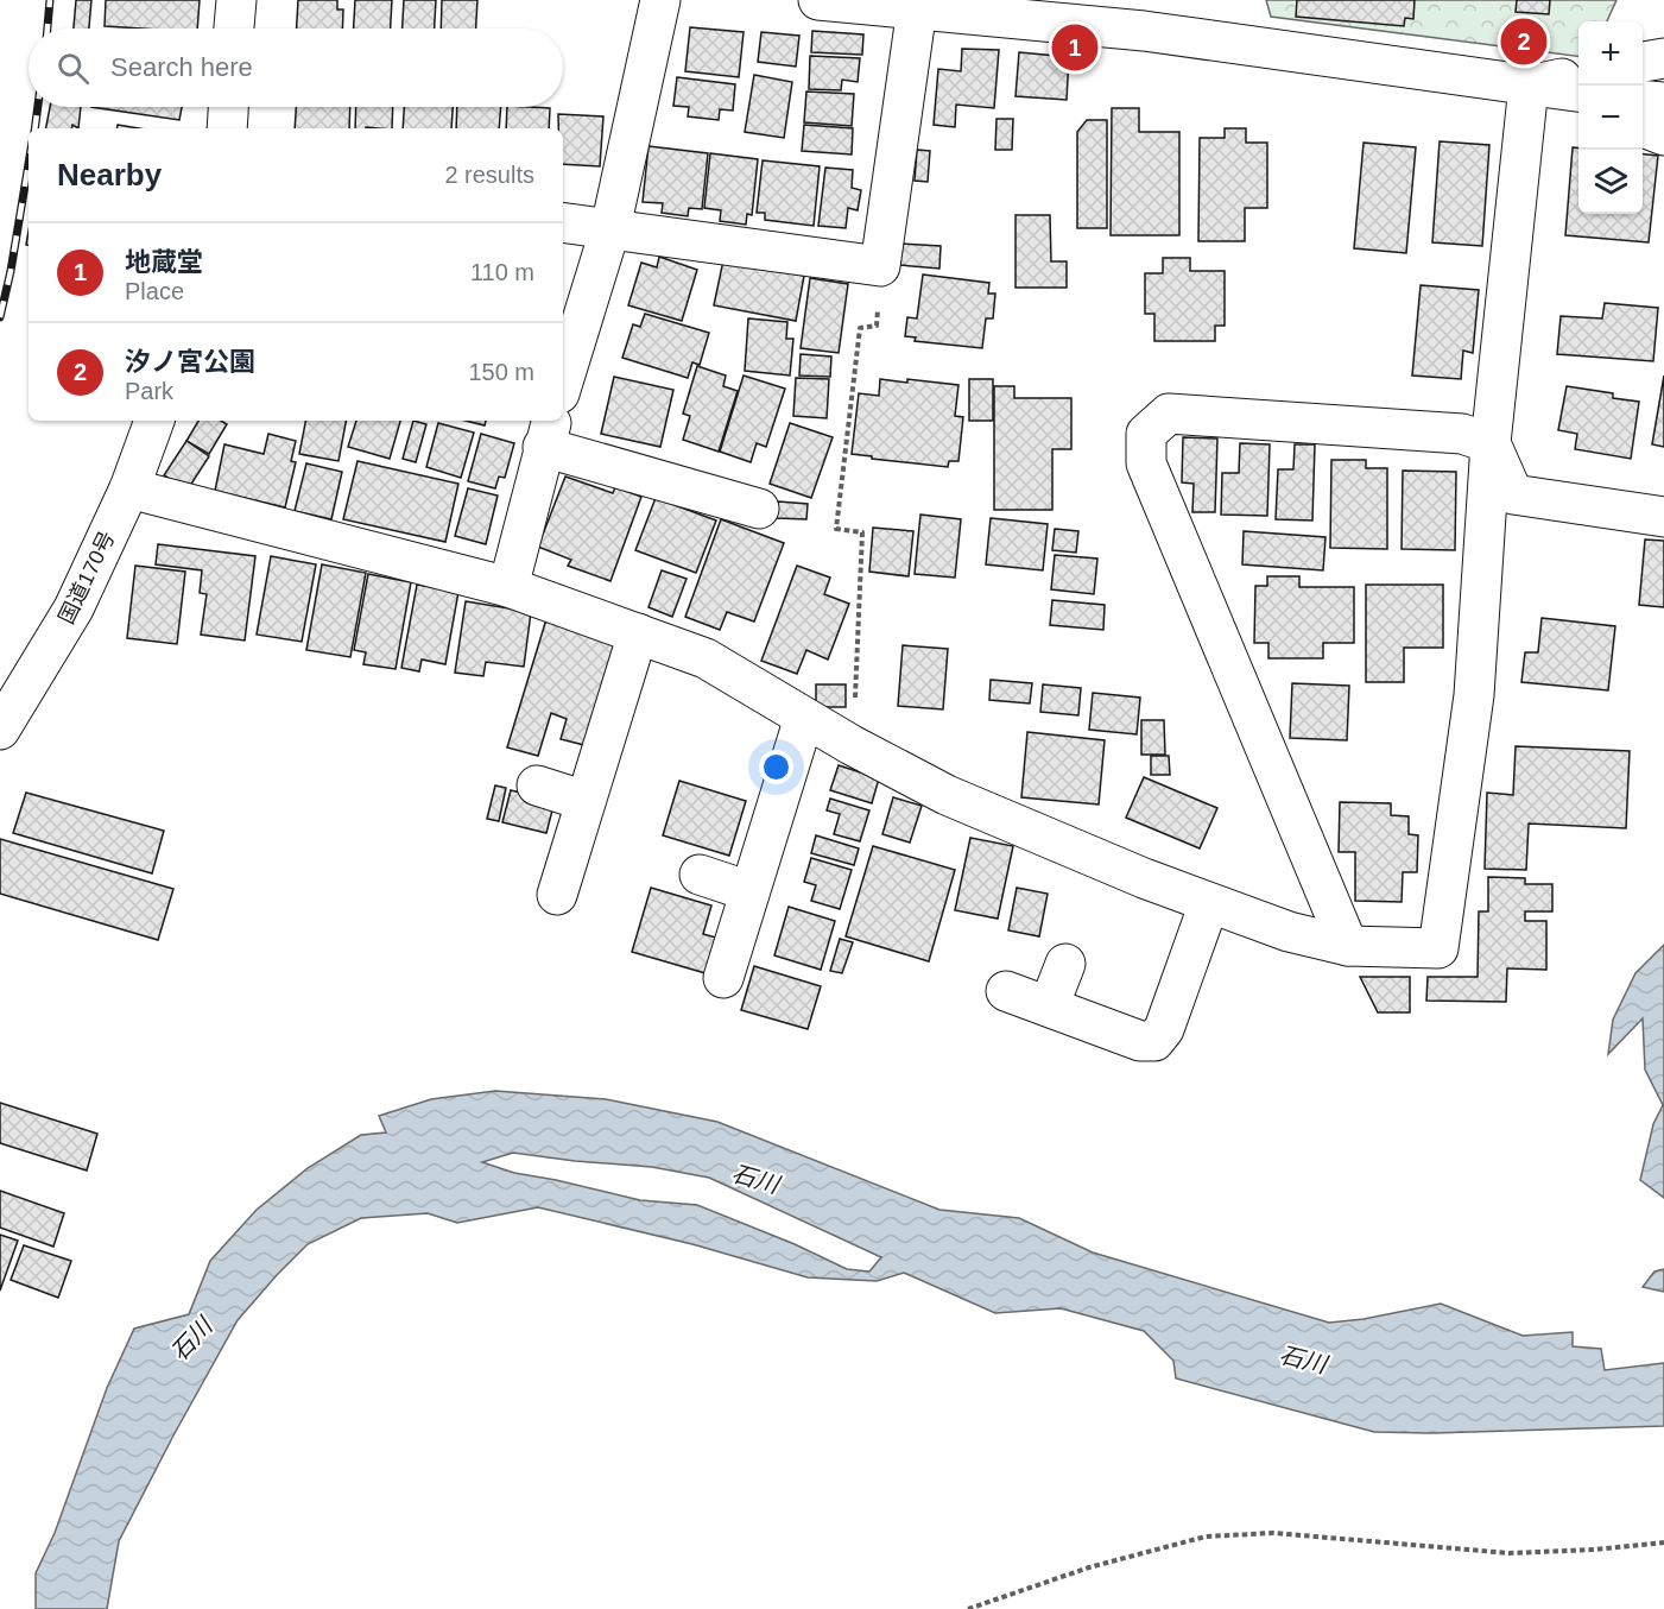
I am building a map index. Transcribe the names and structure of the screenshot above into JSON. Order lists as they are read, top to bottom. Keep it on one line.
{"streets":{"main road":["国道170号"]},"water":["石川"],"page":{"pins":["2","1"],"map_buttons":["+","−"],"search":"Search here","heading":["Nearby","2 results"],"list":[{"mark":"1","name":"地蔵堂","note":"Place","value":"110 m"},{"mark":"2","name":"汐ノ宮公園","note":"Park","value":"150 m"}]}}
